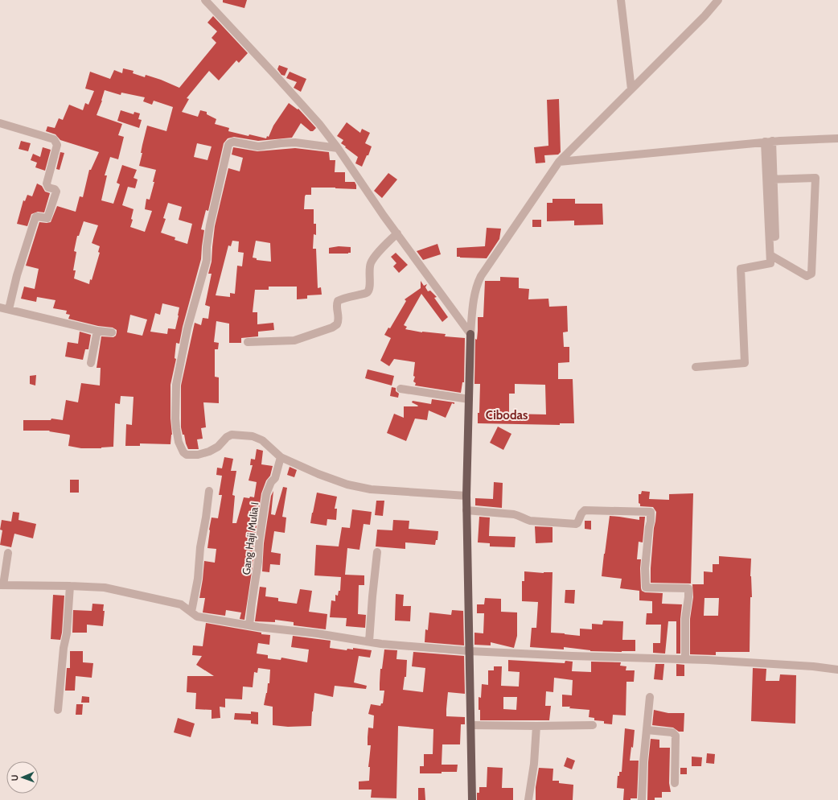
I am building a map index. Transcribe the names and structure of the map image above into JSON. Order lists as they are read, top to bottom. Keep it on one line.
{"streets":{"street":["Gang Haji Mulia I"]},"districts":["Cibodas"],"north":"left"}
